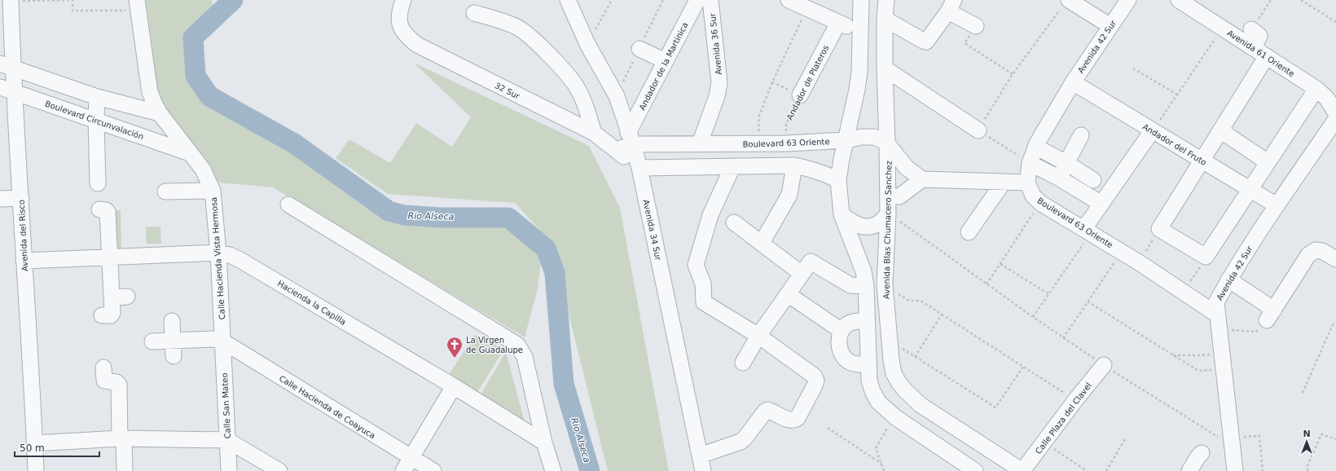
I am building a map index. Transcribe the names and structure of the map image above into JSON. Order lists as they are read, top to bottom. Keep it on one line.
{"streets":{"street":["Avenida 36 Sur","Avenida 42 Sur","Avenida 61 Oriente","Andador de la Martinica","Andador de Plateros","32 Sur","Boulevard Circunvalación","Boulevard 63 Oriente","Andador del Fruto","Avenida 34 Sur","Avenida Blas Chumacero Sanchez","Avenida del Risco","Calle Hacienda Vista Hermosa","Hacienda la Capilla","Calle San Mateo","Calle Hacienda de Coayuca","Calle Plaza del Clavel"]},"crossings":[["Avenida 36 Sur","Boulevard 63 Oriente"],["Avenida 42 Sur","Boulevard 63 Oriente"],["Avenida 42 Sur","Andador del Fruto"],["Andador de la Martinica","Boulevard 63 Oriente"],["Andador de la Martinica","Avenida 34 Sur"],["Andador de Plateros","Boulevard 63 Oriente"],["32 Sur","Avenida 34 Sur"],["Boulevard Circunvalación","Avenida del Risco"],["Boulevard Circunvalación","Calle Hacienda Vista Hermosa"],["Boulevard 63 Oriente","Avenida 34 Sur"],["Boulevard 63 Oriente","Avenida Blas Chumacero Sanchez"],["Avenida Blas Chumacero Sanchez","Calle Plaza del Clavel"],["Avenida del Risco","Hacienda la Capilla"],["Calle Hacienda Vista Hermosa","Hacienda la Capilla"],["Calle Hacienda Vista Hermosa","Calle San Mateo"],["Calle Hacienda Vista Hermosa","Calle Hacienda de Coayuca"],["Calle San Mateo","Calle Hacienda de Coayuca"]],"water":["Rio Alseca"],"places":{"church":["La Virgen de Guadalupe"]},"scale_bar":"50 m","north":"top"}
